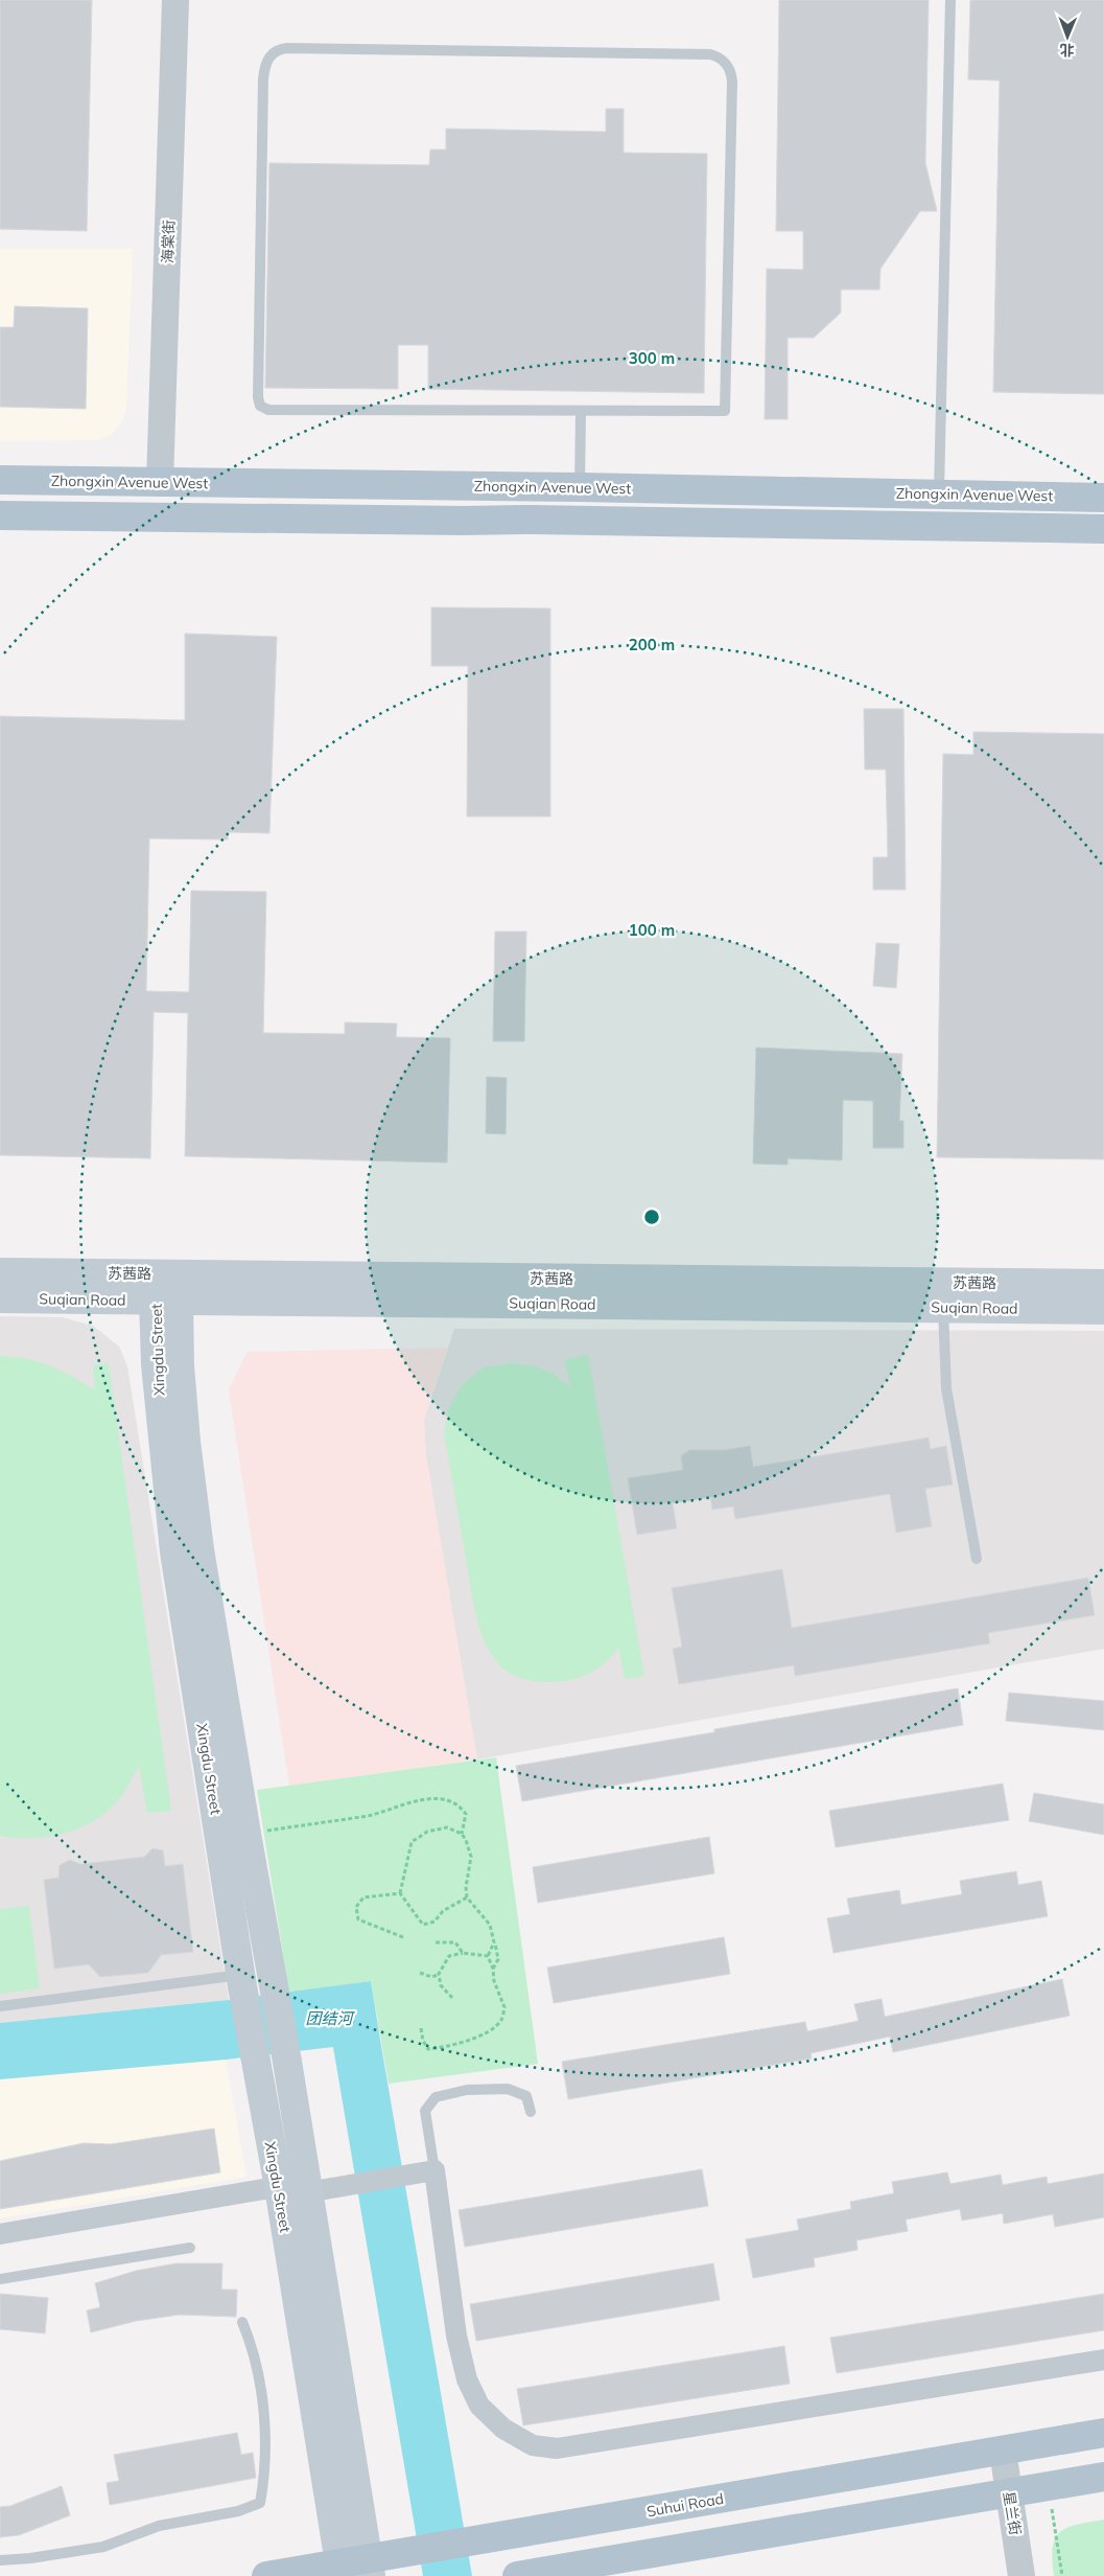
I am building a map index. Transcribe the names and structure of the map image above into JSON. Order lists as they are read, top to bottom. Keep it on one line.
{"streets":{"main road":["Zhongxin Avenue West","苏茜路","Suqian Road","Xingdu Street","Suhui Road"],"street":["海棠街","星兰街"]},"crossings":[["海棠街","Zhongxin Avenue West"],["苏茜路","Xingdu Street"],["Suqian Road","Xingdu Street"],["Xingdu Street","Suhui Road"],["Suhui Road","星兰街"]],"water":["团结河"],"north":"bottom","rings":["300 m","200 m","100 m"]}
